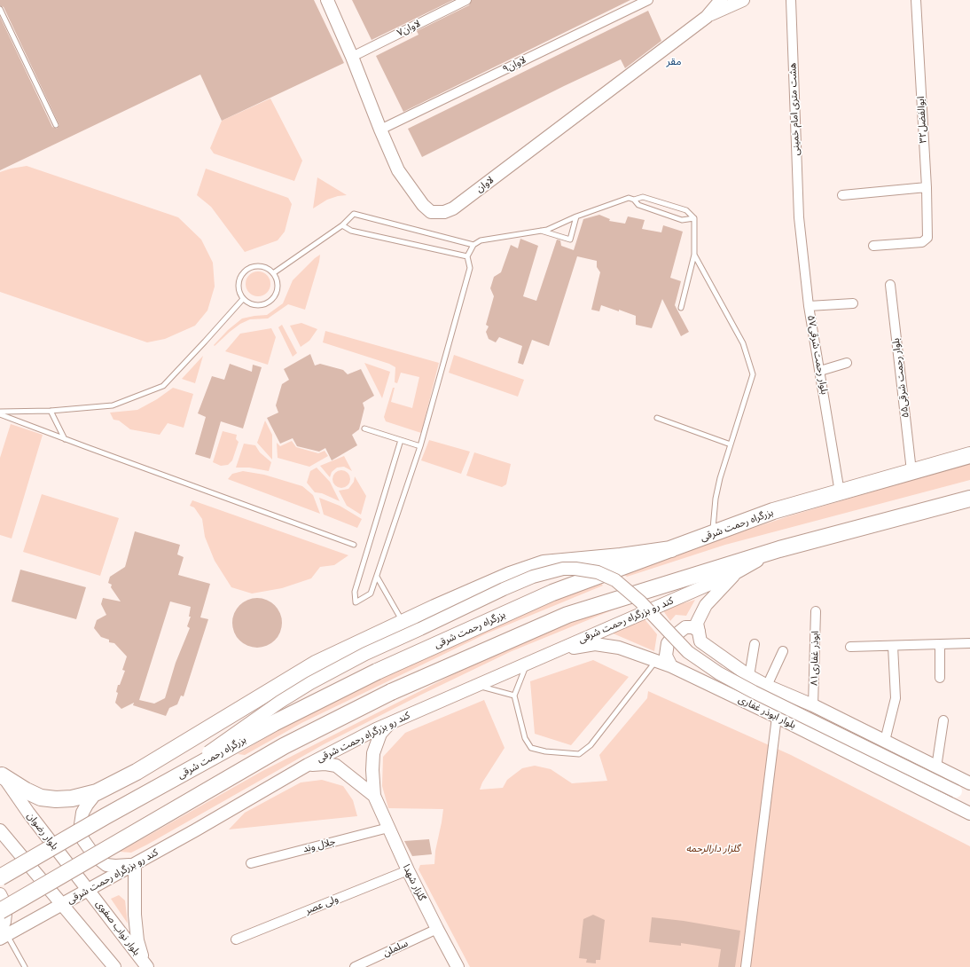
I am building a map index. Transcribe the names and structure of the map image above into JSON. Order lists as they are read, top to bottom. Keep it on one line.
{"streets":{"highway":["بزرگراه رحمت شرقی"],"main road":["لاوان","کند رو بزرگراه رحمت شرقی","بلوار ابوذر غفاری","بلوار رضوان","گلزار شهدا","بلوار نواب صفوی"],"street":["۷لاوان","۹لاوان","هشت متری امام خمینی","ابوالفضل۳۲","۵۷بلوار رحمت شرقی","بلوار رحمت شرقی۵۵","۸۱ابوذر غفاری","جلال وند","ولی عصر","سلملن"]},"crossings":[["۷لاوان","لاوان"],["۹لاوان","لاوان"],["هشت متری امام خمینی","۵۷بلوار رحمت شرقی"],["۵۷بلوار رحمت شرقی","بزرگراه رحمت شرقی"],["بلوار رحمت شرقی۵۵","بزرگراه رحمت شرقی"],["کند رو بزرگراه رحمت شرقی","بلوار ابوذر غفاری"],["کند رو بزرگراه رحمت شرقی","بلوار رضوان"],["کند رو بزرگراه رحمت شرقی","گلزار شهدا"],["کند رو بزرگراه رحمت شرقی","بلوار نواب صفوی"],["بلوار رضوان","بلوار نواب صفوی"],["جلال وند","گلزار شهدا"],["گلزار شهدا","ولی عصر"],["گلزار شهدا","سلملن"]],"districts":["مقر"],"parks":["گلزار دارالرحمه"]}
